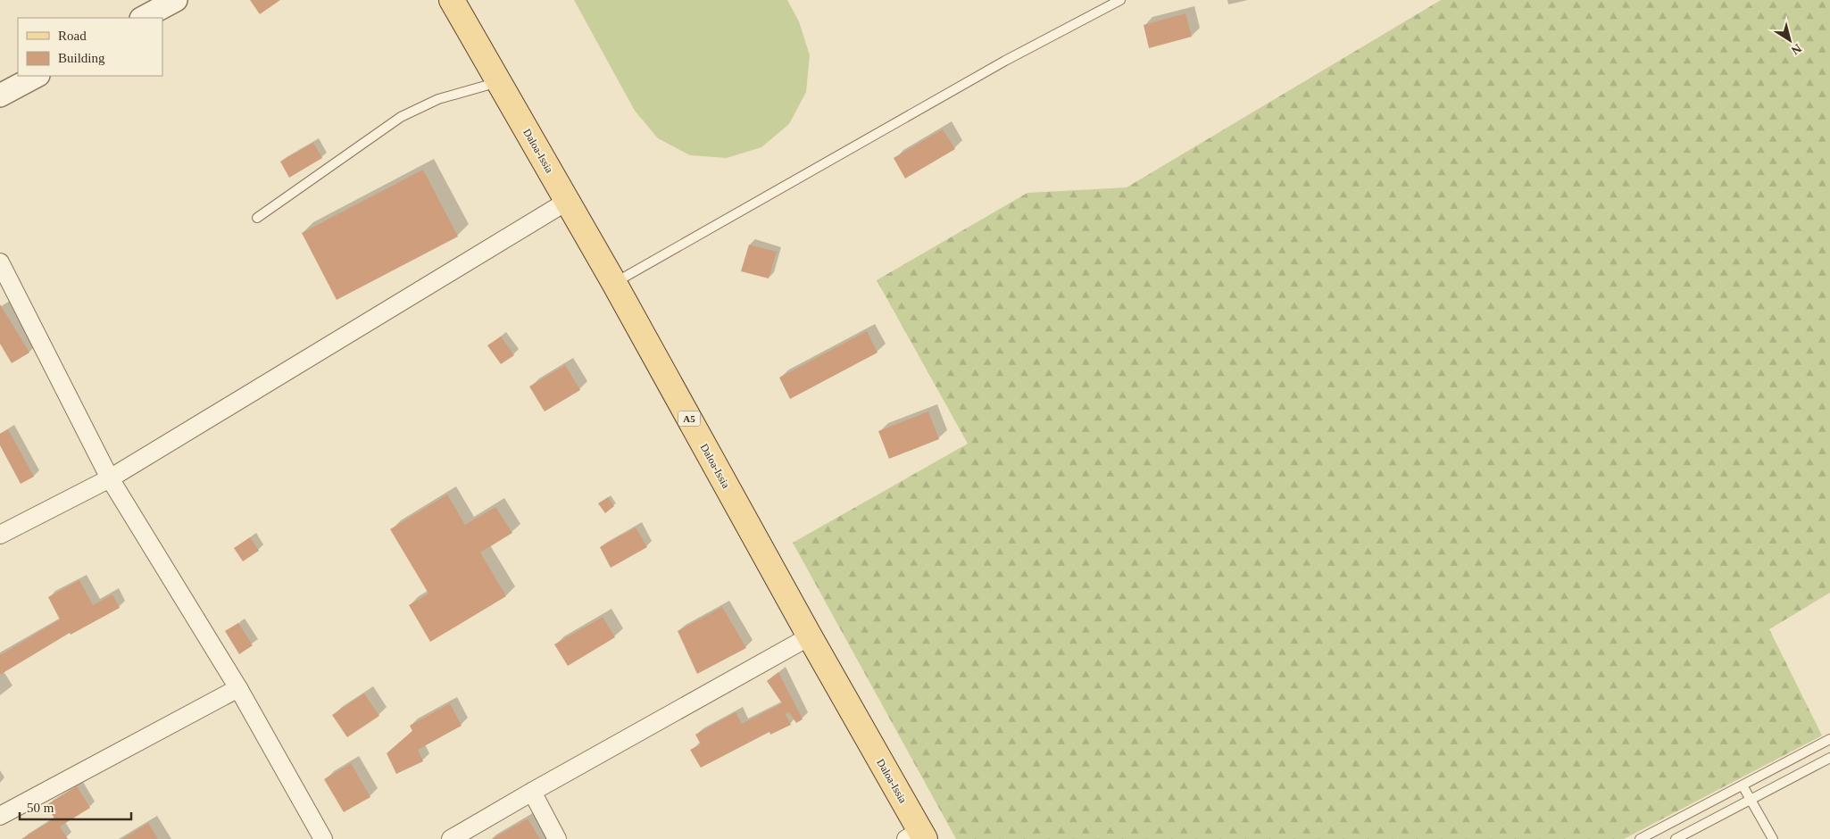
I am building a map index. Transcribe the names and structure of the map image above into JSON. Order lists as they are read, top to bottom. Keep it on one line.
{"streets":{"main road":["Daloa-Issia","A5"]},"legend":["Road","Building"],"scale_bar":"50 m","north":"bottom right"}
